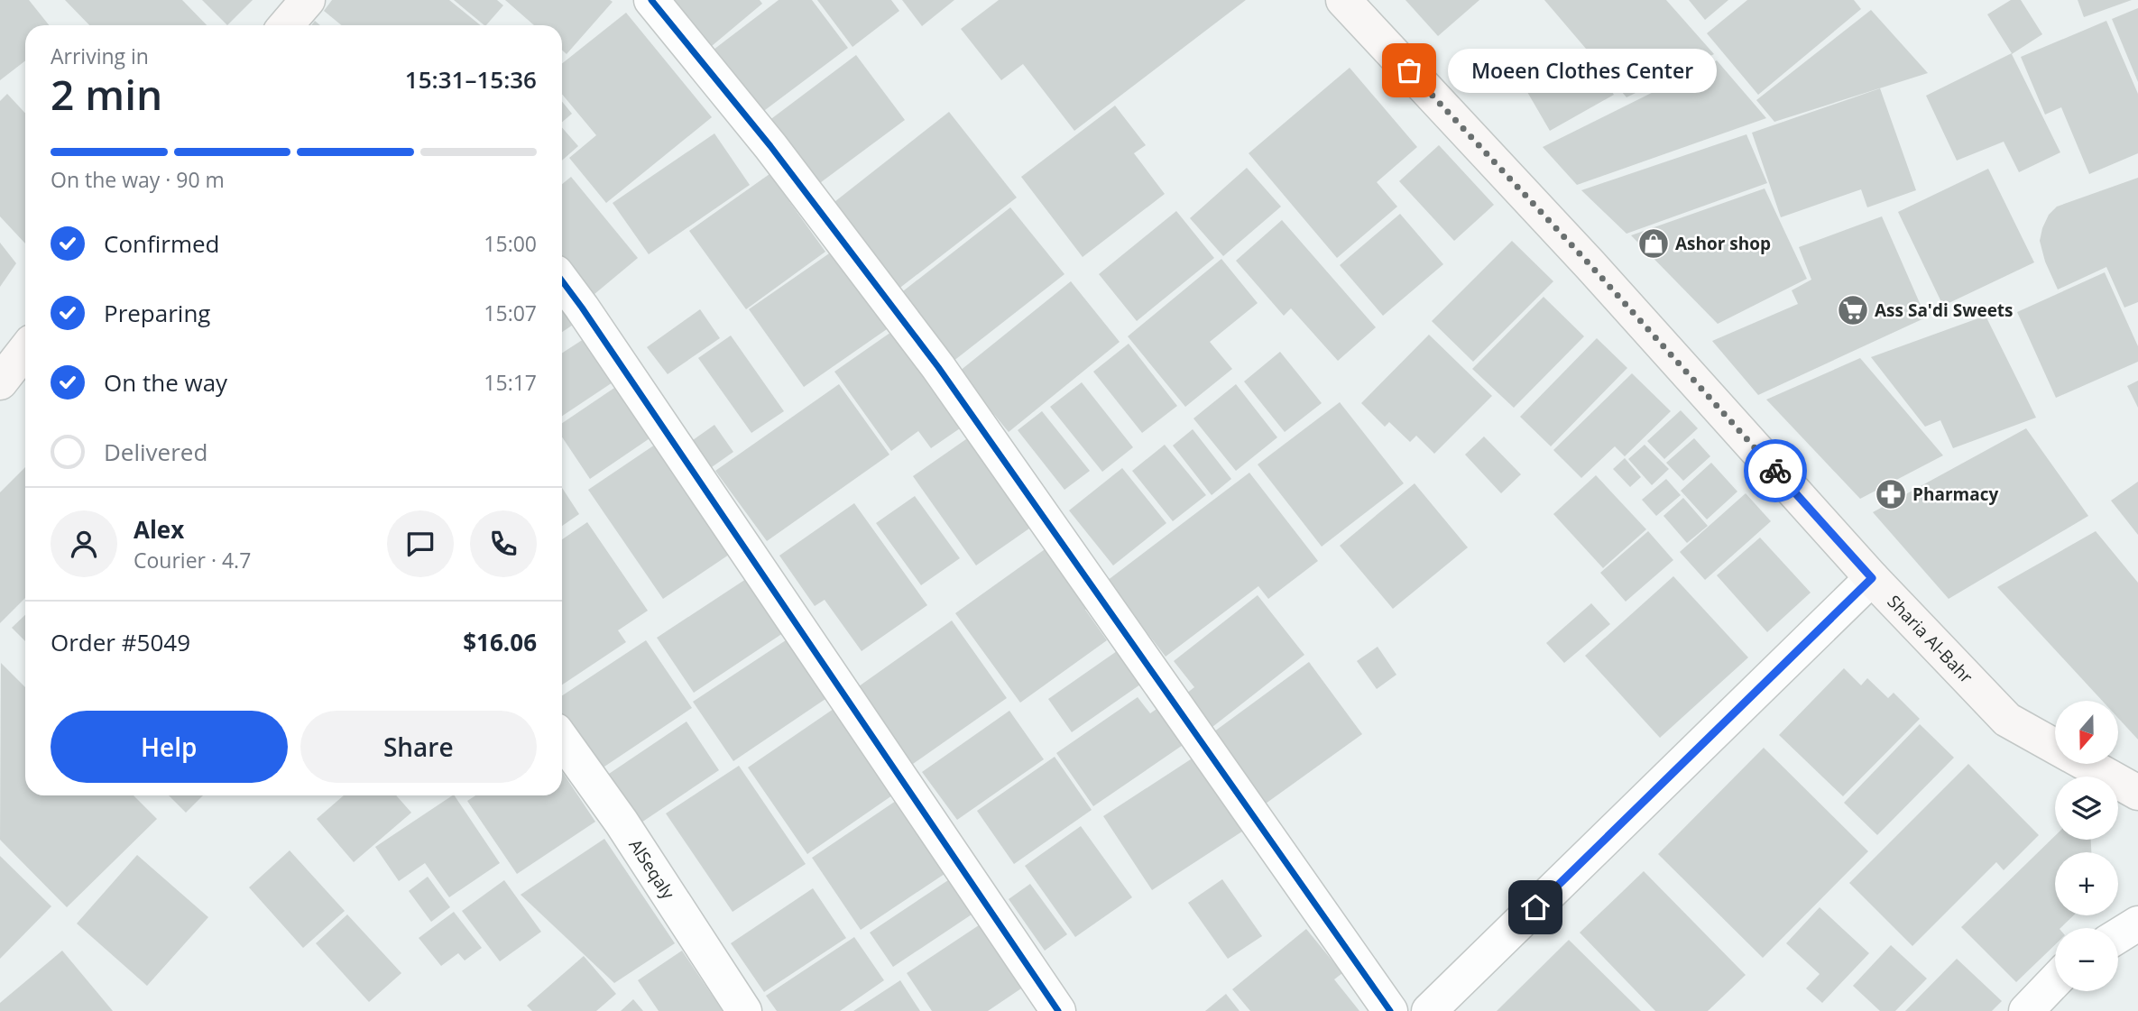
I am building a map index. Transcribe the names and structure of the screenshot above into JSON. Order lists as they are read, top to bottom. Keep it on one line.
{"streets":{"main road":["Sharia Al-Bahr"],"street":["AlSeqaly"]},"places":{"other":["Moeen Clothes Center"],"shop":["Ashor shop"],"supermarket":["Ass Sa'di Sweets"],"pharmacy":["Pharmacy"]},"north":"bottom","page":{"heading":["2 min","Arriving in","15:31–15:36"],"panel":["Alex","Courier · 4.7","Order #5049","$16.06"],"bubble":"Moeen Clothes Center","bar":"On the way · 90 m","list":[["Confirmed","15:00"],["Preparing","15:07"],["On the way","15:17"],"Delivered"],"buttons":["Help","Share"],"map_buttons":["+","−"]}}
